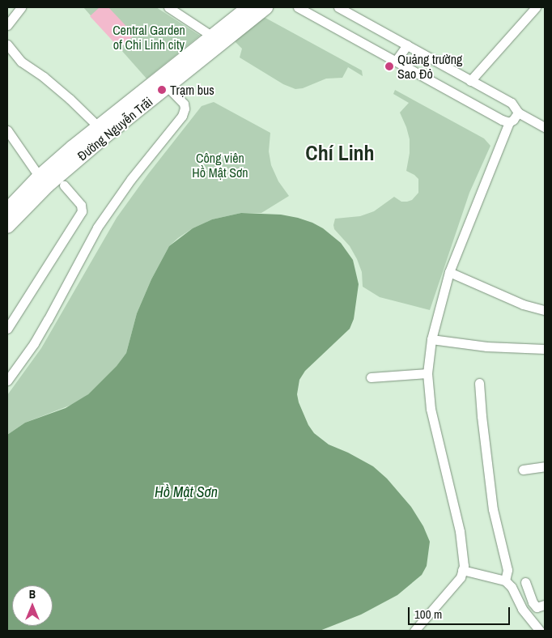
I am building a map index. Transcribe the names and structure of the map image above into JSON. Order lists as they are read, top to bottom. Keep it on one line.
{"streets":{"highway":["Đường Nguyễn Trãi"]},"districts":["Chí Linh"],"water":["Hồ Mật Sơn"],"parks":["Central Garden of Chi Linh city","Công viên Hồ Mật Sơn"],"places":["Quảng trường Sao Đỏ","Trạm bus"],"scale_bar":"100 m","north":"top"}
